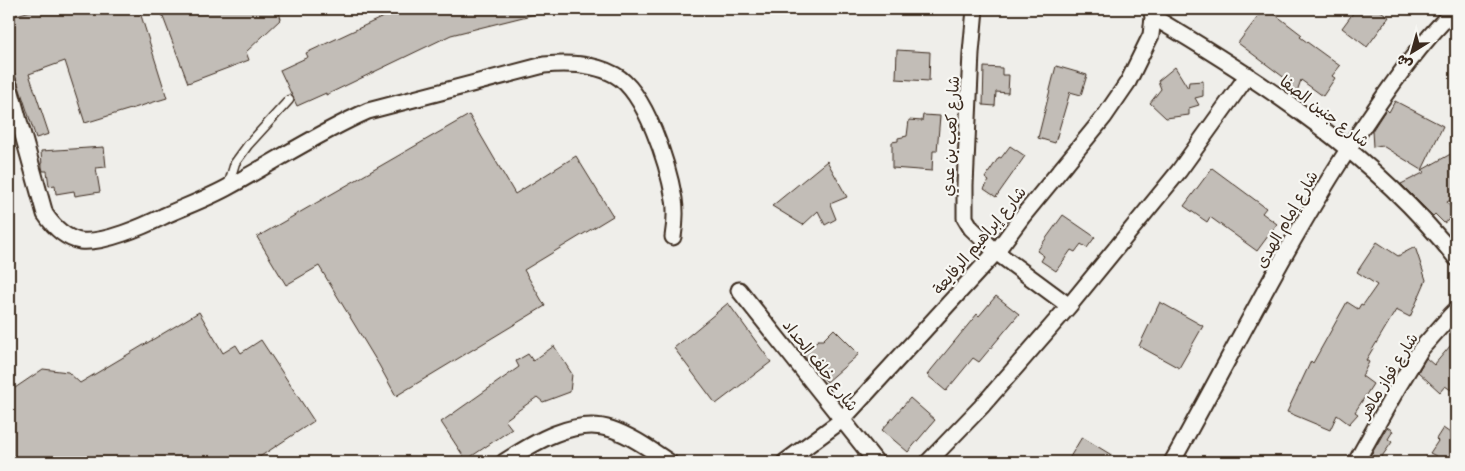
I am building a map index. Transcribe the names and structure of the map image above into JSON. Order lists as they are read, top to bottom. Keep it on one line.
{"streets":{"street":["شارع جنين الصفا","شارع كعب بن عدي","شارع إمام الهدى","شارع إبراهيم الرفايعة","شارع خلف الحداد","شارع فواز ماهر"]},"crossings":[["شارع جنين الصفا","شارع إمام الهدى"],["شارع جنين الصفا","شارع إبراهيم الرفايعة"],["شارع كعب بن عدي","شارع إبراهيم الرفايعة"],["شارع إبراهيم الرفايعة","شارع خلف الحداد"]],"north":"bottom left"}
